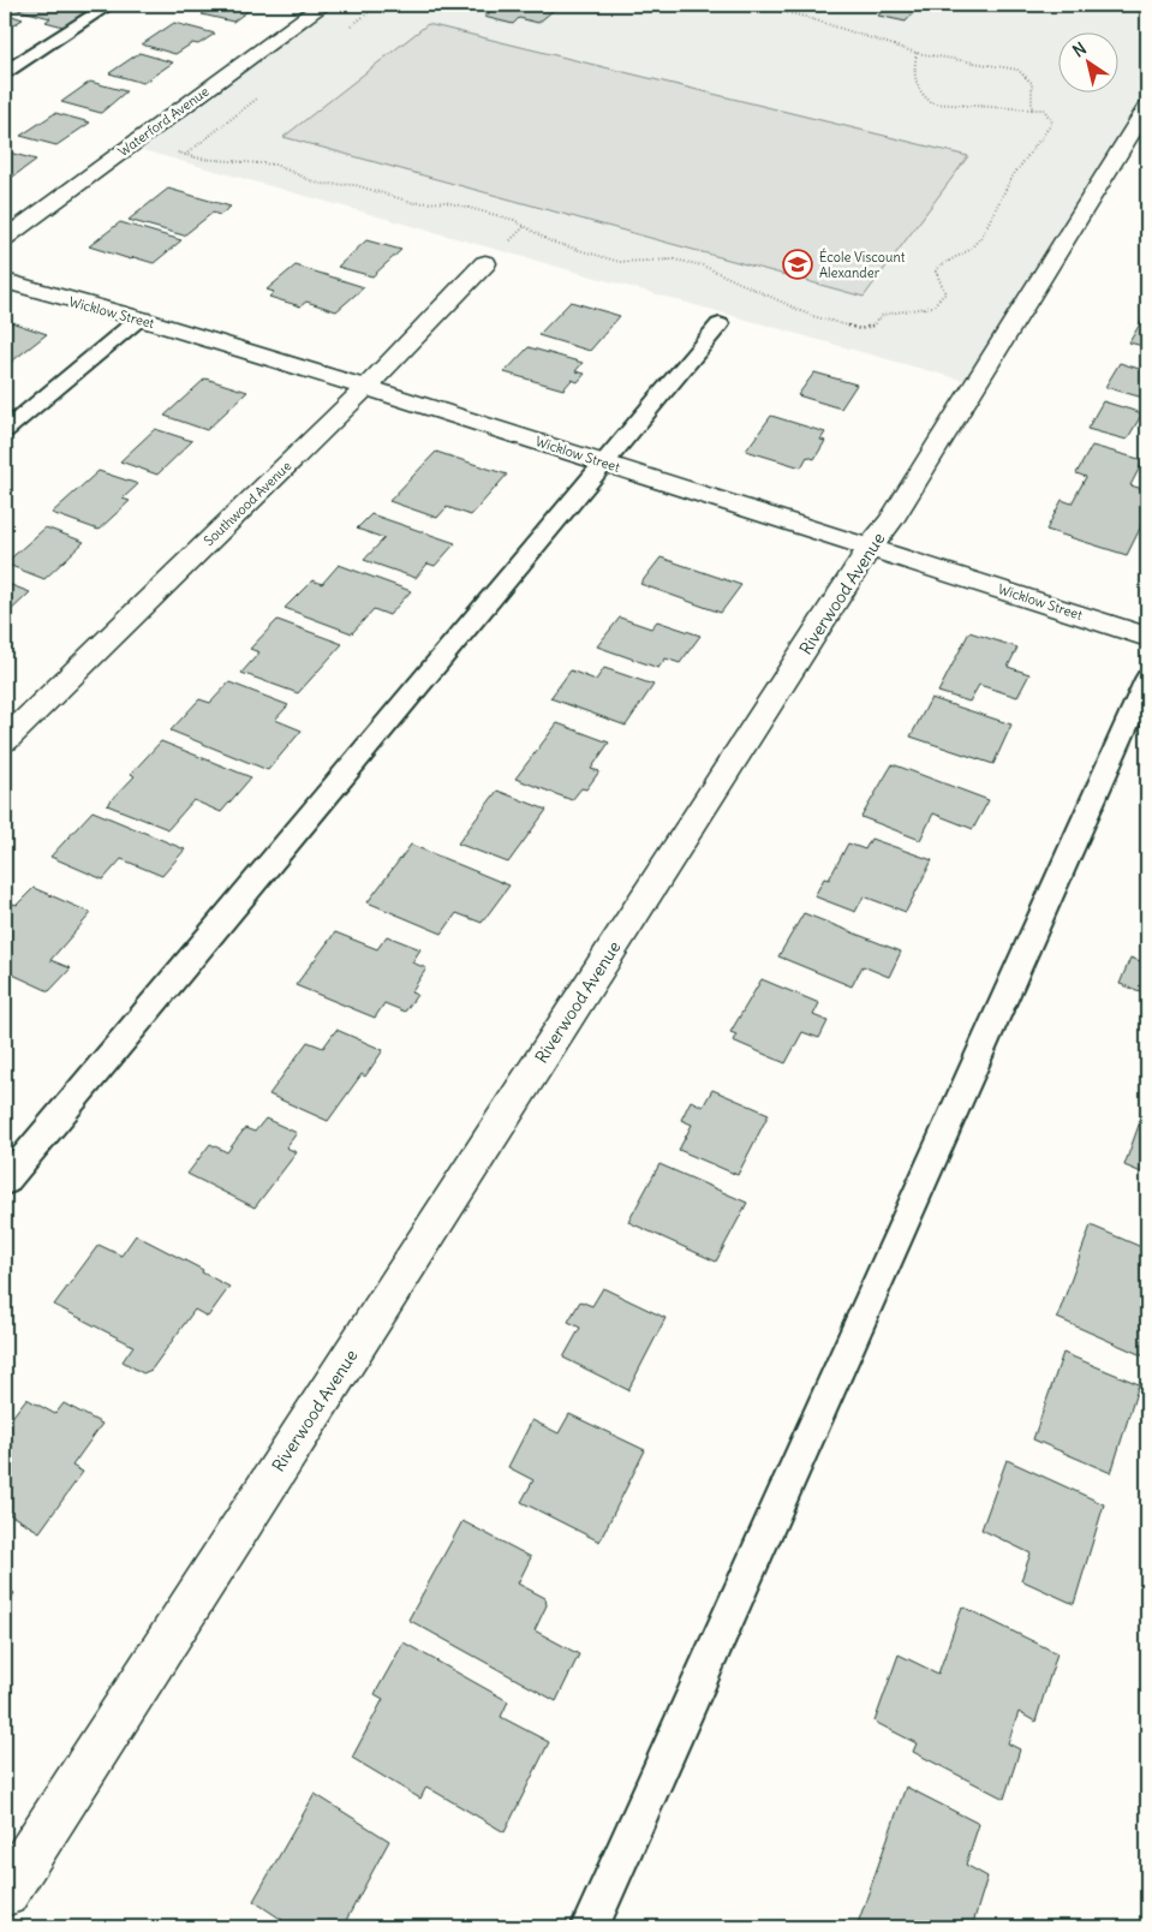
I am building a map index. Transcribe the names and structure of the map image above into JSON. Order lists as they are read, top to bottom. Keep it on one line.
{"streets":{"street":["Waterford Avenue","Wicklow Street","Southwood Avenue","Riverwood Avenue"]},"crossings":[["Wicklow Street","Southwood Avenue"],["Wicklow Street","Riverwood Avenue"]],"places":{"school or university":["École Viscount Alexander"]},"north":"top left"}
